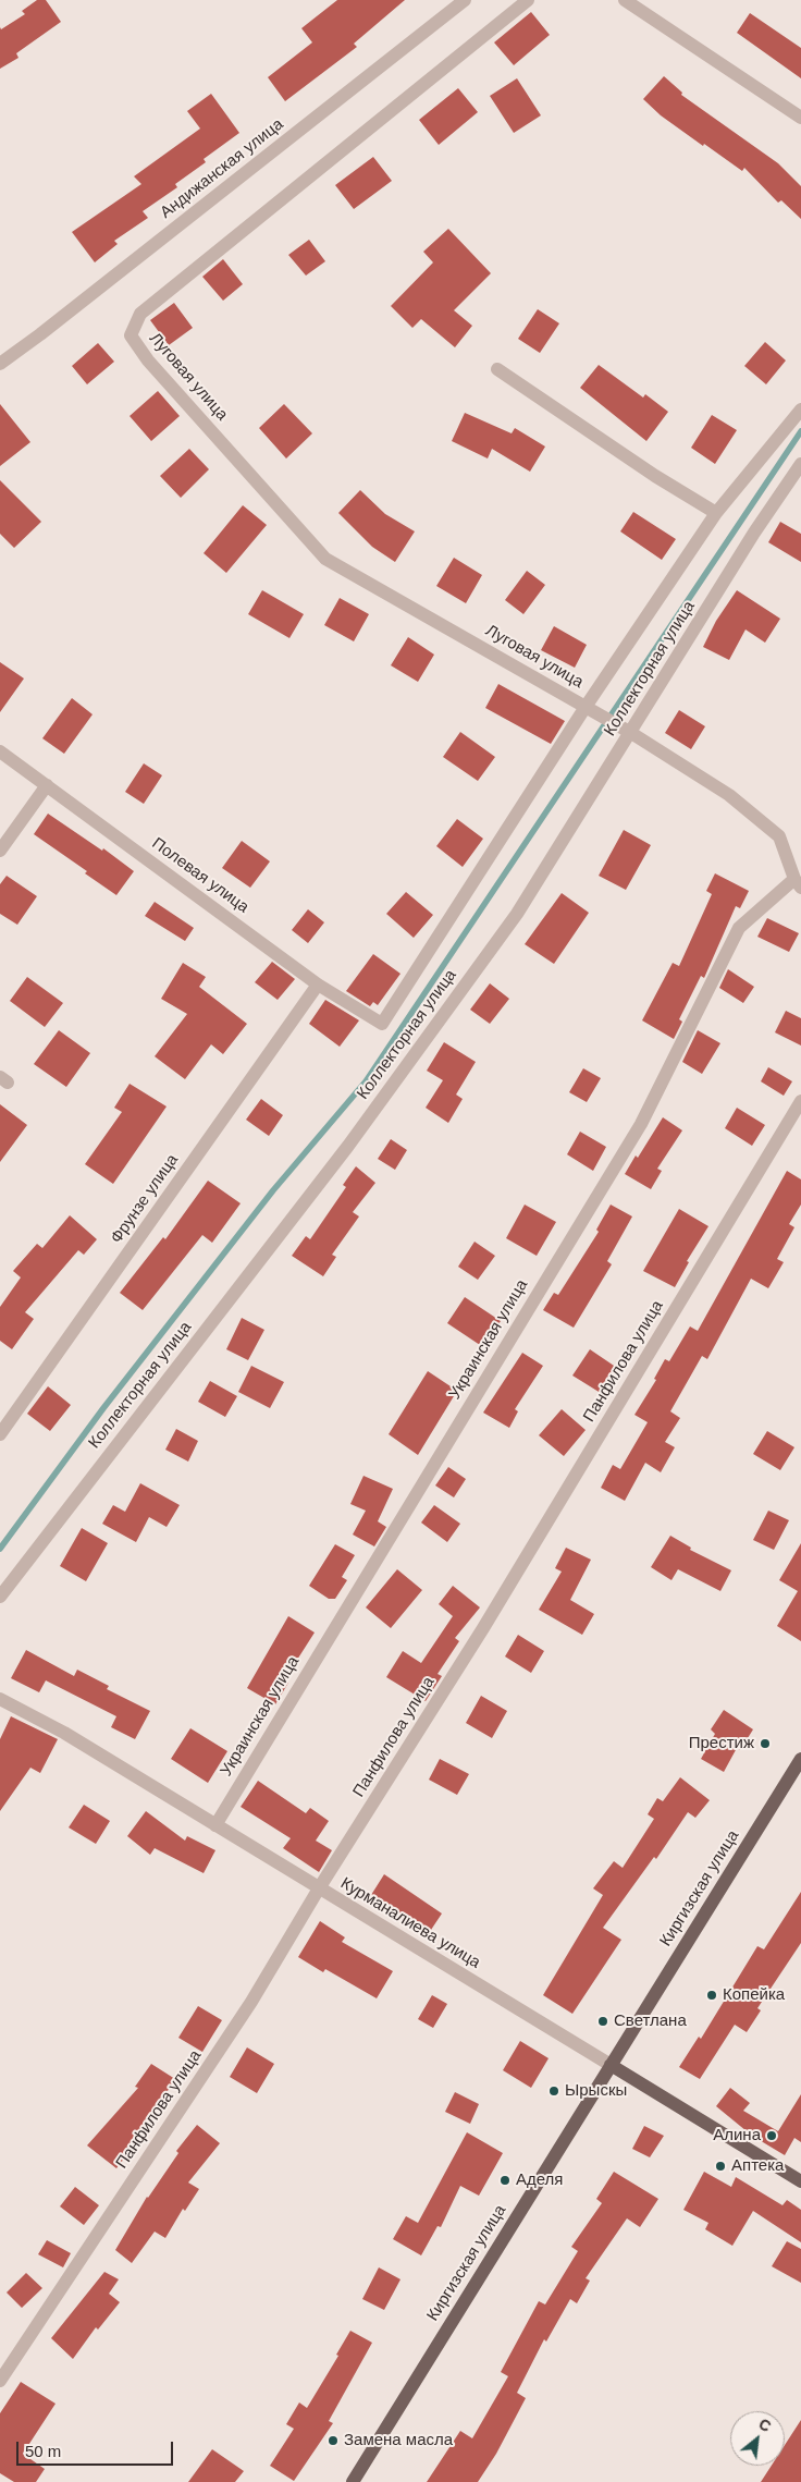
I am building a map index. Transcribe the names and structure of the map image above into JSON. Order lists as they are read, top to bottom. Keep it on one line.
{"streets":{"main road":["Киргизская улица","Курманалиева улица"],"street":["Андижанская улица","Луговая улица","Коллекторная улица","Полевая улица","Фрунзе улица","Украинская улица","Панфилова улица"]},"crossings":[["Луговая улица","Коллекторная улица"],["Коллекторная улица","Полевая улица"],["Полевая улица","Фрунзе улица"],["Украинская улица","Курманалиева улица"],["Панфилова улица","Курманалиева улица"],["Киргизская улица","Курманалиева улица"]],"places":["Престиж","Копейка","Светлана","Ырыскы","Алина","Аптека","Аделя","Замена масла"],"scale_bar":"50 m","north":"top right"}
